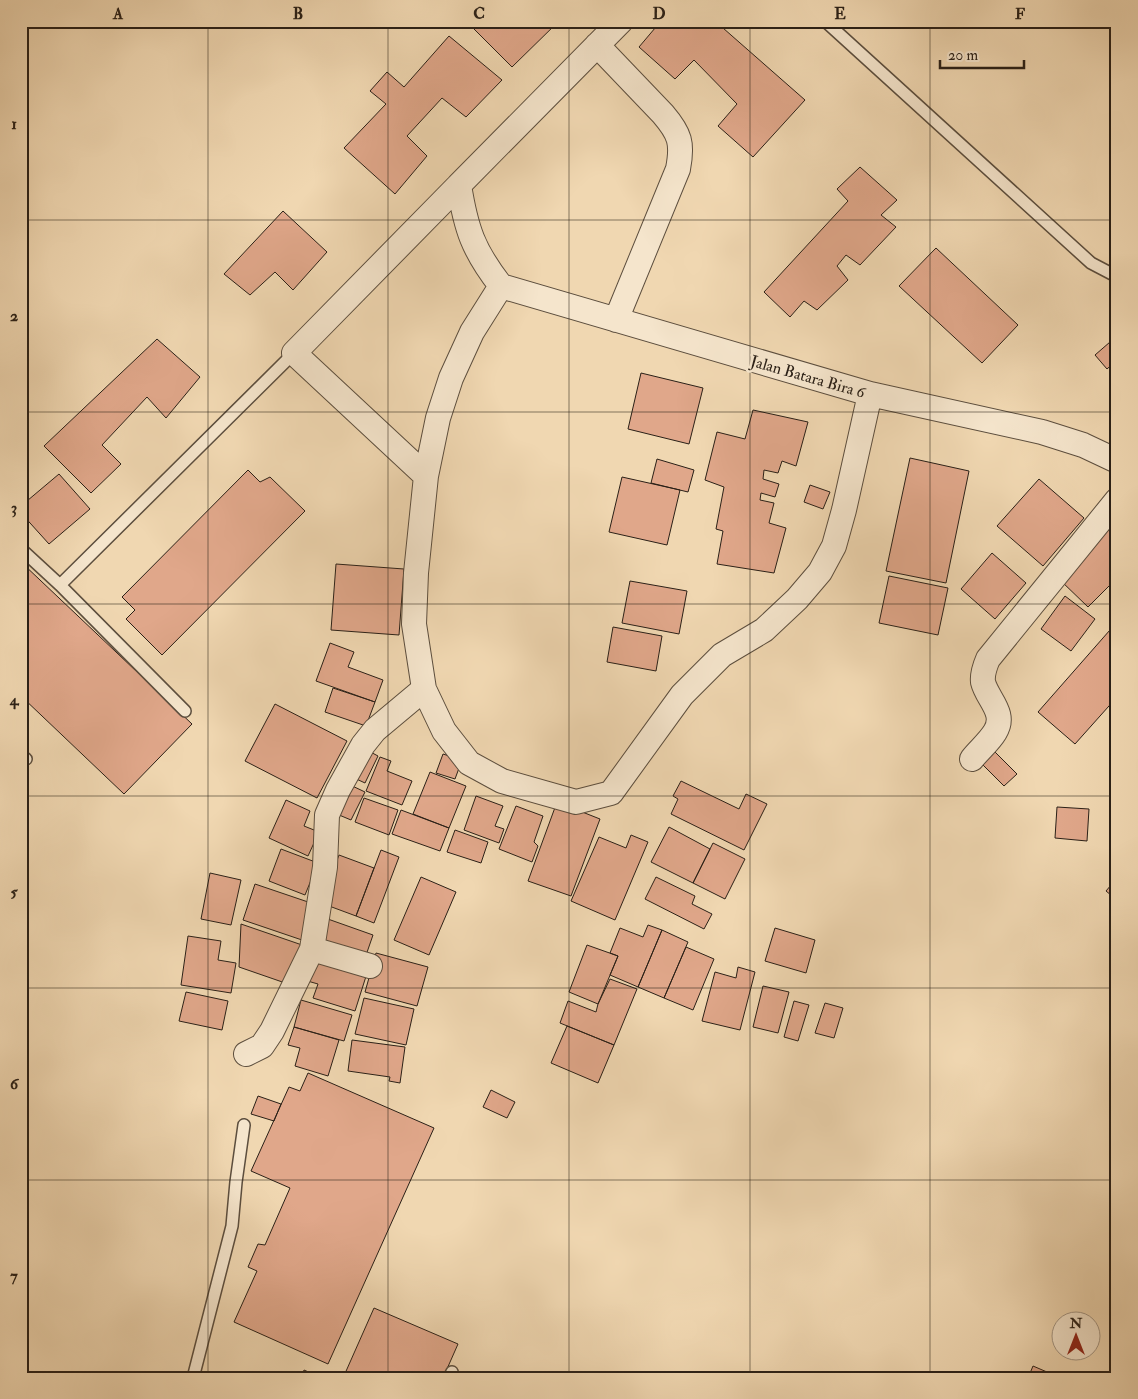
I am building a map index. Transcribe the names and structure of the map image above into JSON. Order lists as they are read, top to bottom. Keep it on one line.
{"streets":{"street":["Jalan Batara Bira 6"]},"scale_bar":"20 m","north":"top","grid":{"columns":["A","B","C","D","E","F"],"rows":["1","2","3","4","5","6","7"]}}
